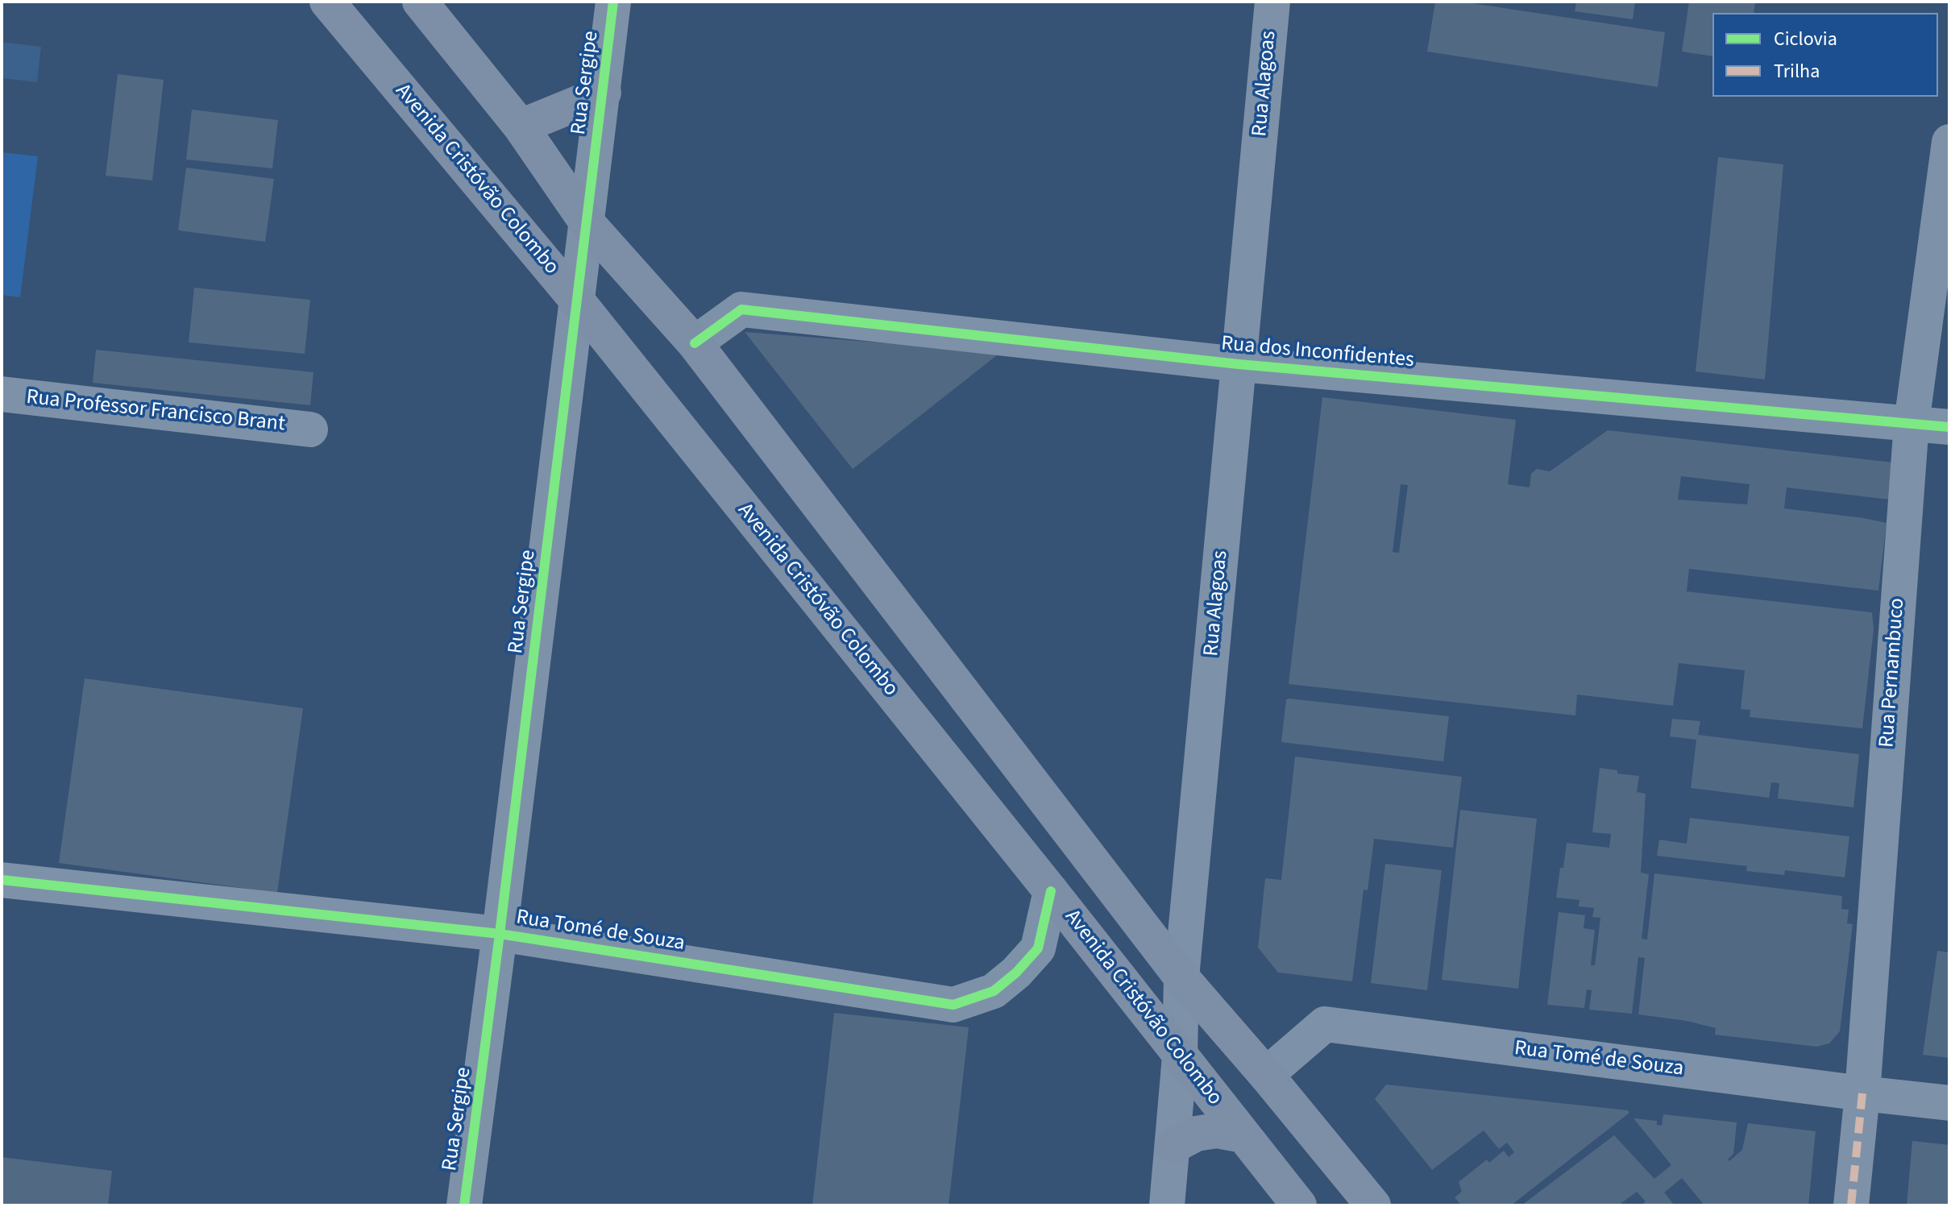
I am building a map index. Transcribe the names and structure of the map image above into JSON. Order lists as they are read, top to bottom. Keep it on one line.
{"streets":{"main road":["Avenida Cristóvão Colombo"],"street":["Rua Sergipe","Rua Alagoas","Rua dos Inconfidentes","Rua Professor Francisco Brant","Rua Pernambuco","Rua Tomé de Souza"]},"crossings":[["Rua Sergipe","Avenida Cristóvão Colombo"],["Rua Sergipe","Rua Tomé de Souza"],["Rua Alagoas","Avenida Cristóvão Colombo"],["Rua Alagoas","Rua dos Inconfidentes"],["Avenida Cristóvão Colombo","Rua Tomé de Souza"],["Rua dos Inconfidentes","Rua Pernambuco"],["Rua Pernambuco","Rua Tomé de Souza"]],"legend":["Ciclovia","Trilha"]}
